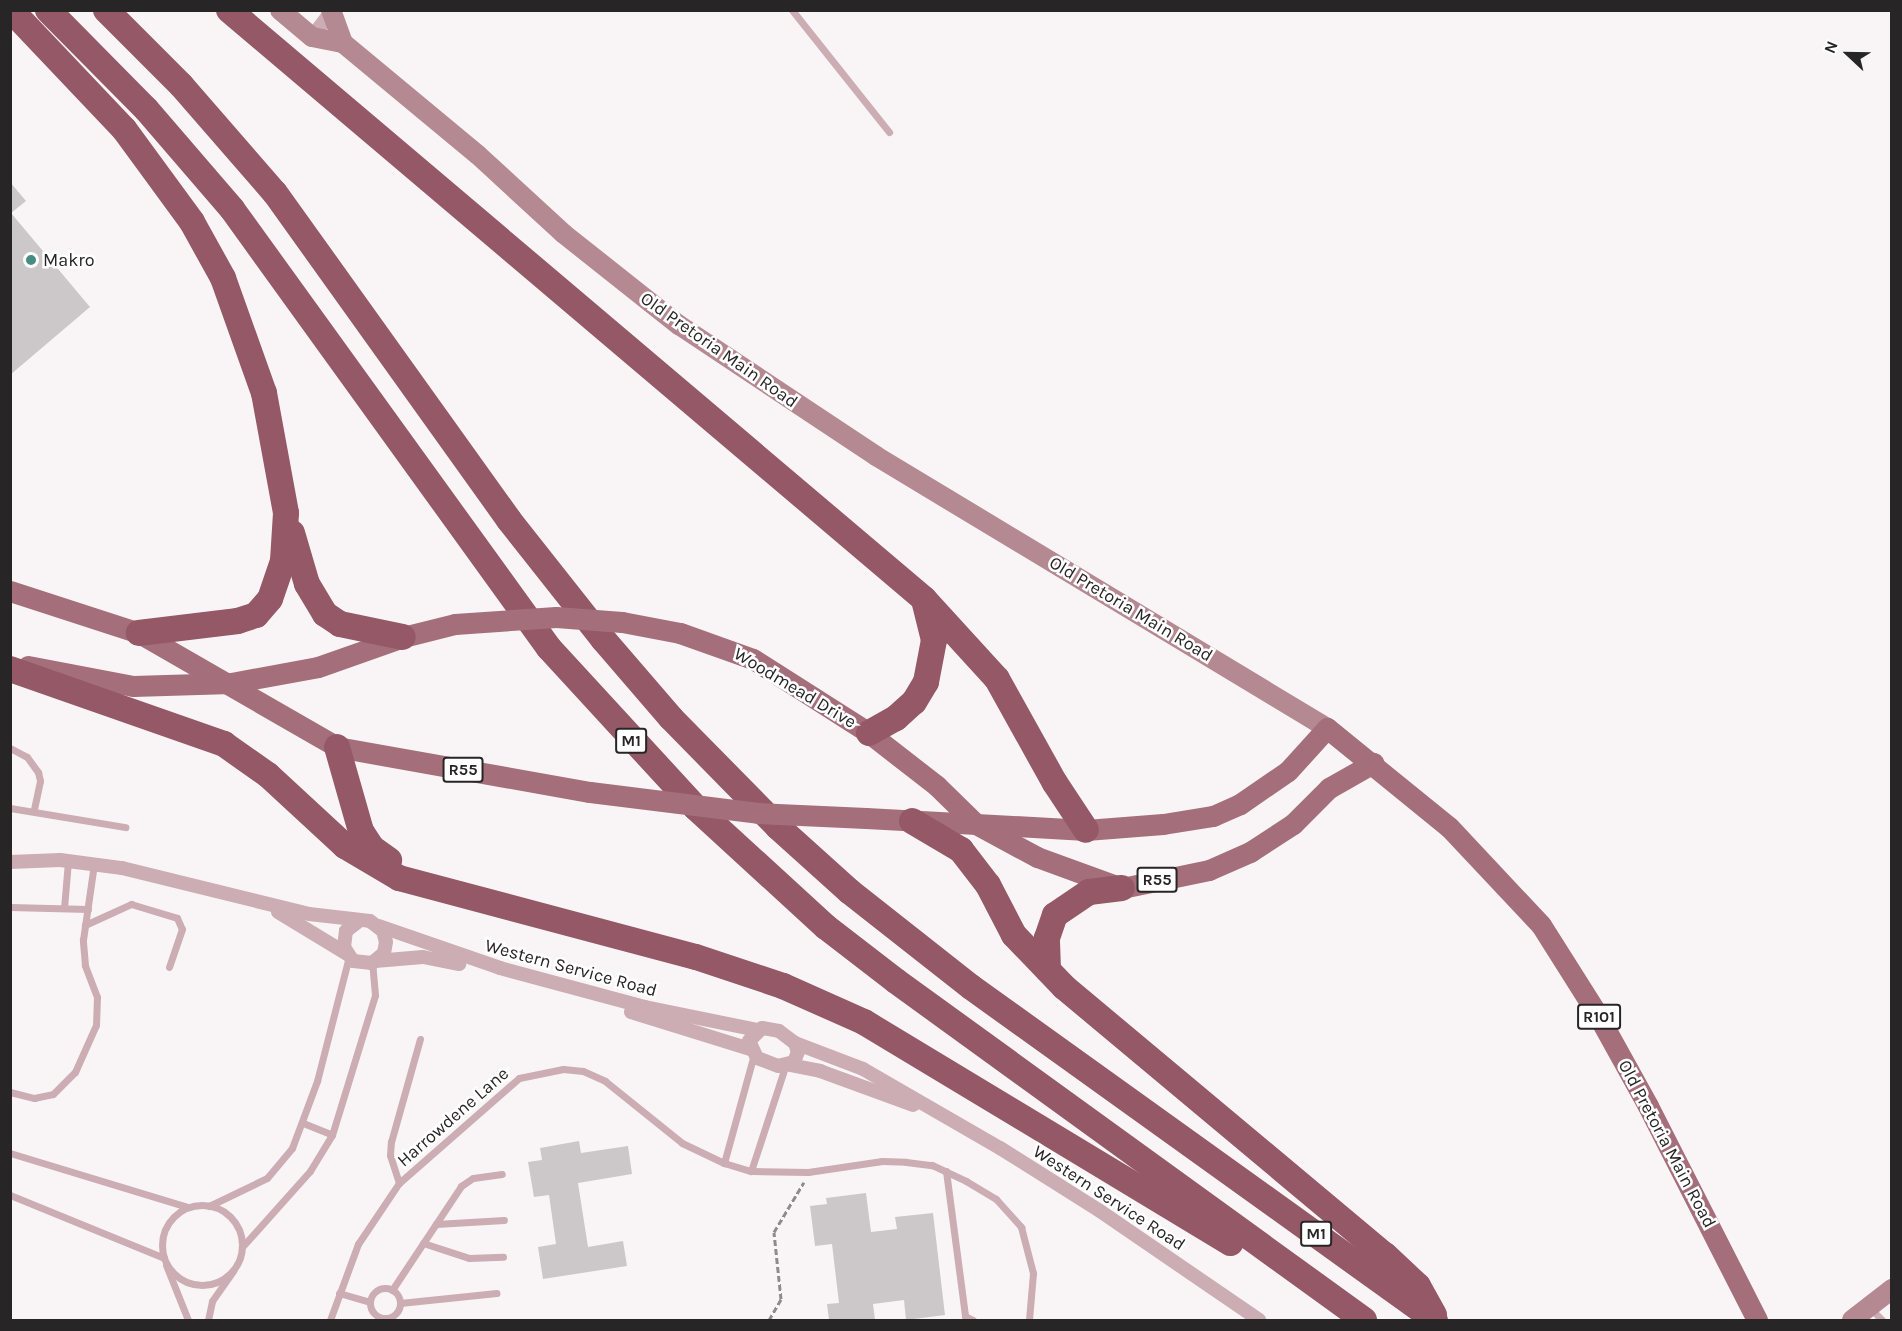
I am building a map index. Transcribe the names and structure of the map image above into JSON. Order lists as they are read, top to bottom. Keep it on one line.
{"streets":{"highway":["M1"],"main road":["Old Pretoria Main Road","Woodmead Drive","R55","R101"],"street":["Western Service Road"],"lane":["Harrowdene Lane"]},"crossings":[["Old Pretoria Main Road","Woodmead Drive"],["Old Pretoria Main Road","R55"],["Woodmead Drive","R55"]],"places":["Makro"],"north":"left"}
